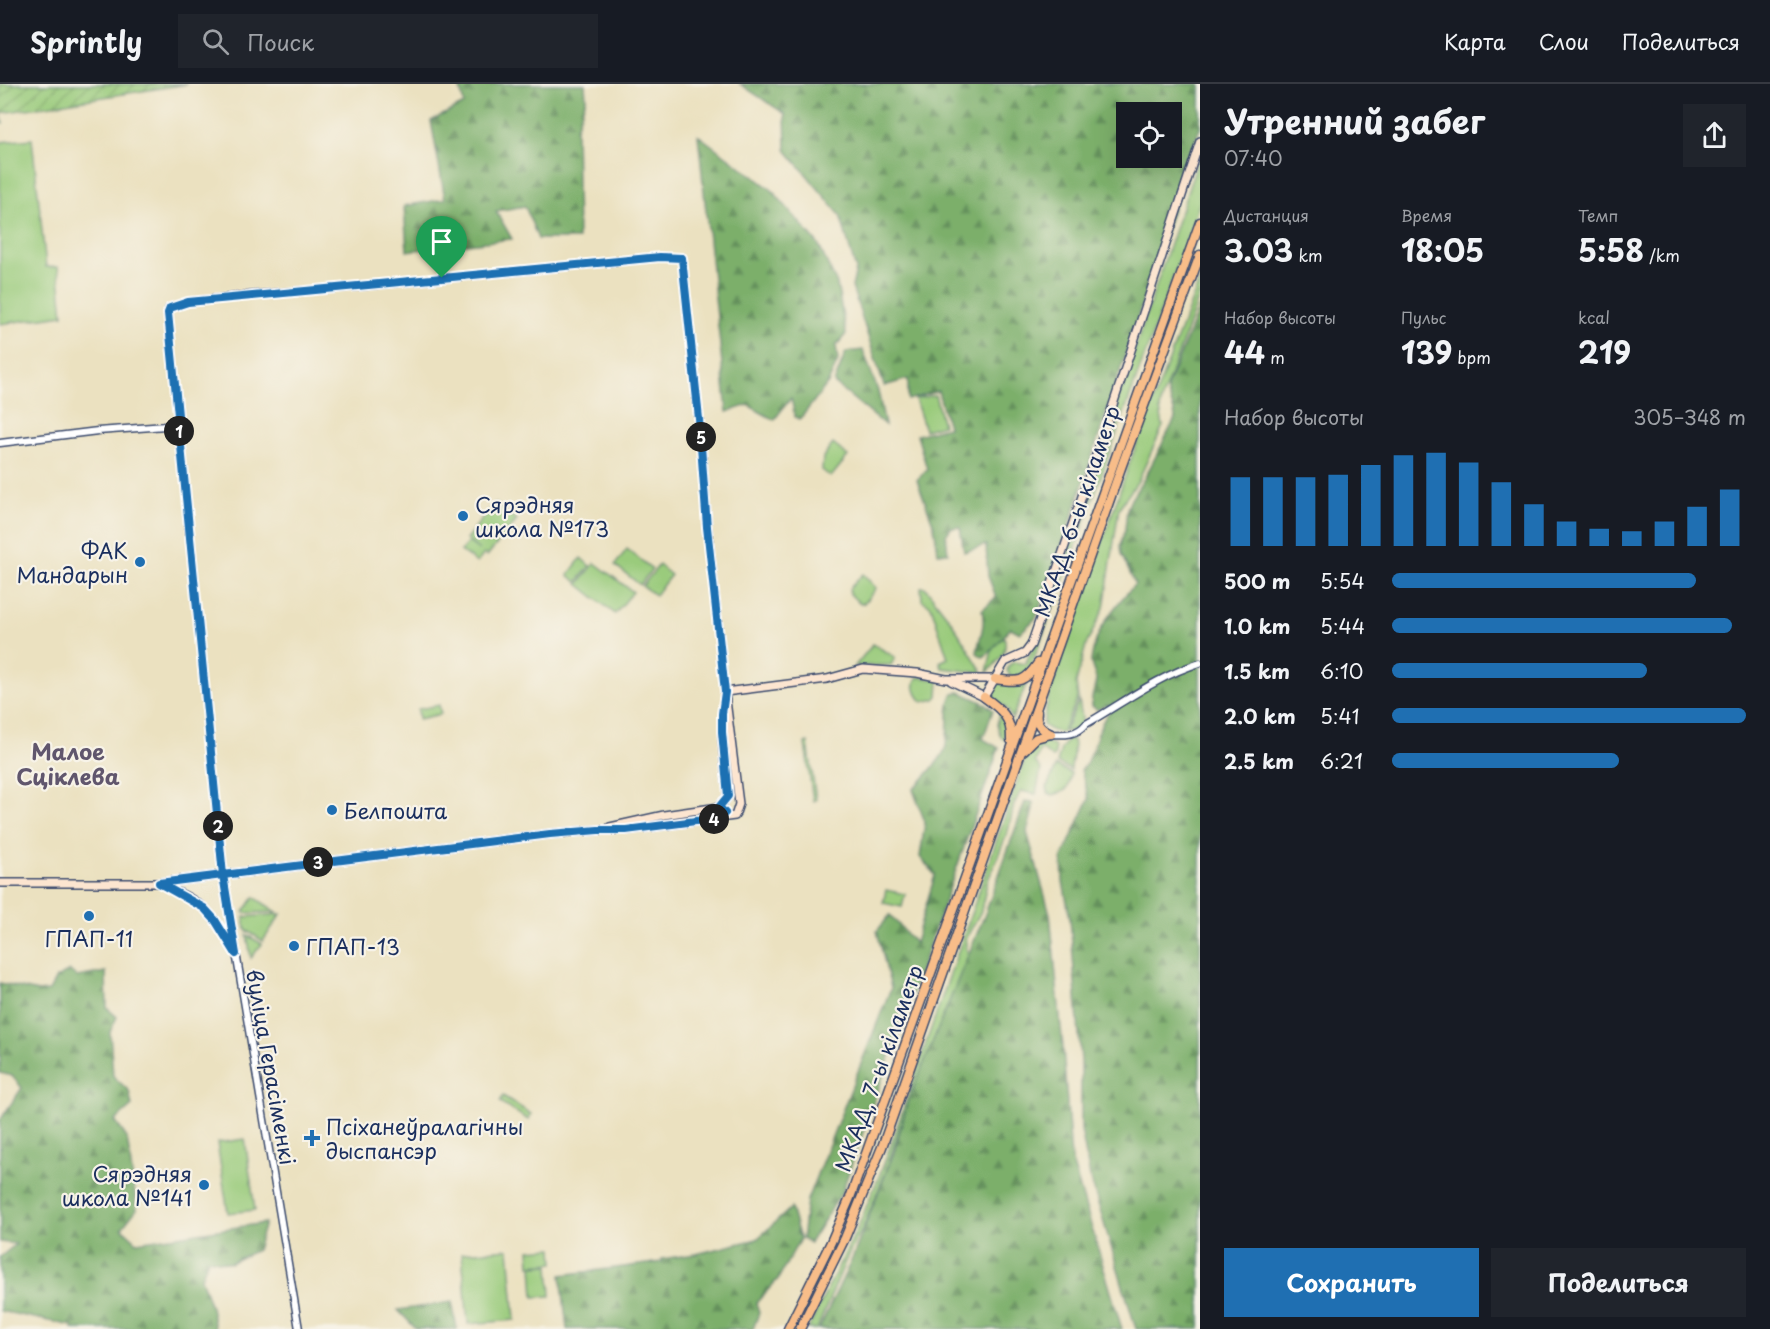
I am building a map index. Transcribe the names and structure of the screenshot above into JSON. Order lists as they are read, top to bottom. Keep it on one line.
{"streets":{"highway":["МКАД, 6-ы кіламетр","МКАД, 7-ы кіламетр"],"street":["вуліца Герасіменкі"]},"crossings":[["МКАД, 6-ы кіламетр","МКАД, 7-ы кіламетр"]],"districts":["Малое Сціклева"],"places":{"other":["Сярэдняя школа №173","ФАК Мандарын","Белпошта","ГПАП-11","ГПАП-13","Сярэдняя школа №141"],"health":["Псіханеўралагічны дыспансэр"]},"page":{"header":"Sprintly","search":"Поиск","nav":["Карта","Слои","Поделиться"],"heading":["Утренний забег","07:40"],"stats":[["Дистанция","3.03 km"],["Время","18:05"],["Темп","5:58 /km"],["Набор высоты","44 m"],["Пульс","139 bpm"],["kcal","219"]],"chart":["Набор высоты","305–348 m"],"pins":["1","5","4","2","3"],"list":[{"name":"500 m","note":"5:54"},{"name":"1.0 km","note":"5:44"},{"name":"1.5 km","note":"6:10"},{"name":"2.0 km","note":"5:41"},{"name":"2.5 km","note":"6:21"}],"buttons":["Сохранить","Поделиться"]}}
